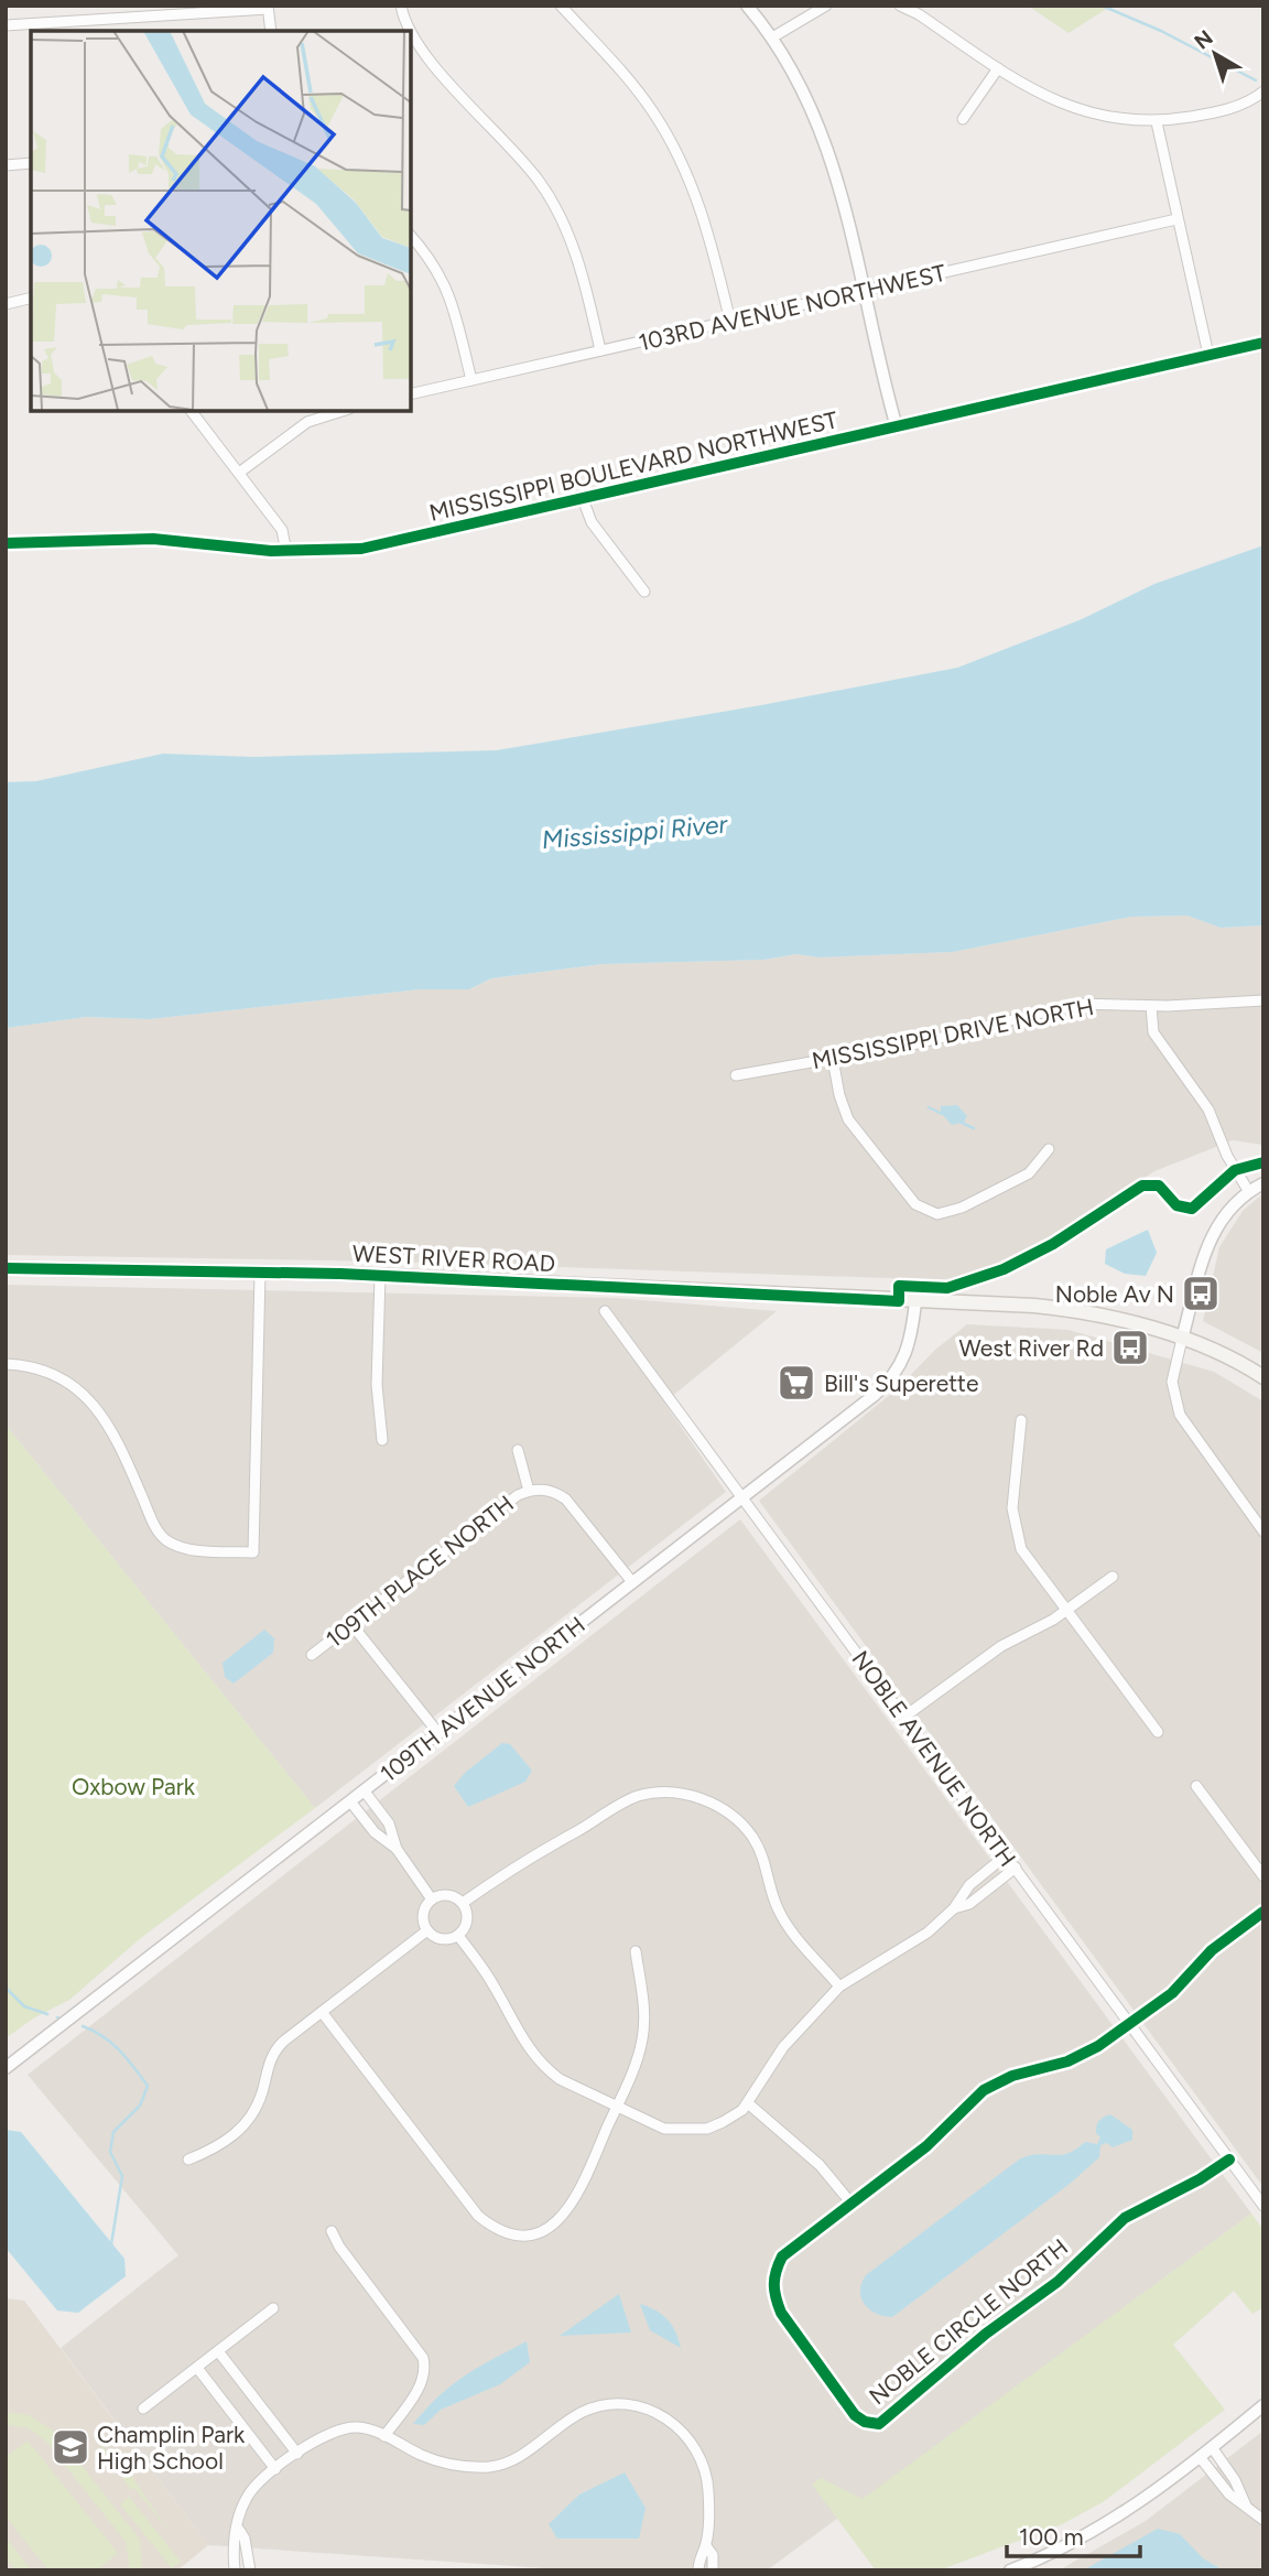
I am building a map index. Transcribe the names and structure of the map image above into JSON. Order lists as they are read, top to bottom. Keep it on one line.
{"streets":{"main road":["WEST RIVER ROAD"],"street":["103RD AVENUE NORTHWEST","MISSISSIPPI BOULEVARD NORTHWEST","MISSISSIPPI DRIVE NORTH","109TH PLACE NORTH","109TH AVENUE NORTH","NOBLE AVENUE NORTH","NOBLE CIRCLE NORTH"]},"crossings":[["WEST RIVER ROAD","109TH AVENUE NORTH"],["109TH AVENUE NORTH","NOBLE AVENUE NORTH"],["NOBLE AVENUE NORTH","NOBLE CIRCLE NORTH"]],"water":["Mississippi River"],"parks":["Oxbow Park"],"places":{"bus stop":["Noble Av N","West River Rd"],"supermarket":["Bill's Superette"],"school or university":["Champlin Park High School"]},"scale_bar":"100 m","north":"top left"}
